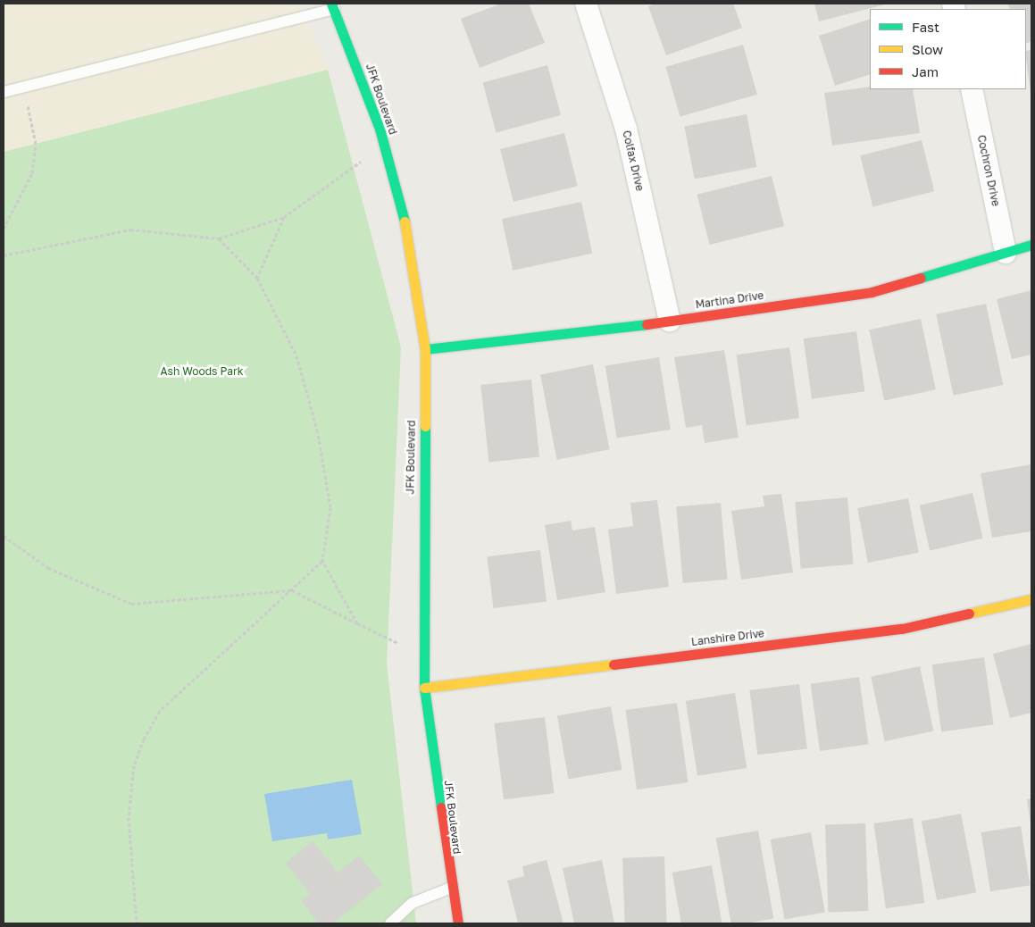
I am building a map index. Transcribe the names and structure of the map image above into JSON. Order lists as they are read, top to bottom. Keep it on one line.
{"streets":{"street":["JFK Boulevard","Colfax Drive","Cochron Drive","Martina Drive","Lanshire Drive"]},"crossings":[["JFK Boulevard","Martina Drive"],["JFK Boulevard","Lanshire Drive"],["Colfax Drive","Martina Drive"],["Cochron Drive","Martina Drive"]],"parks":["Ash Woods Park"],"legend":["Fast","Slow","Jam"]}
